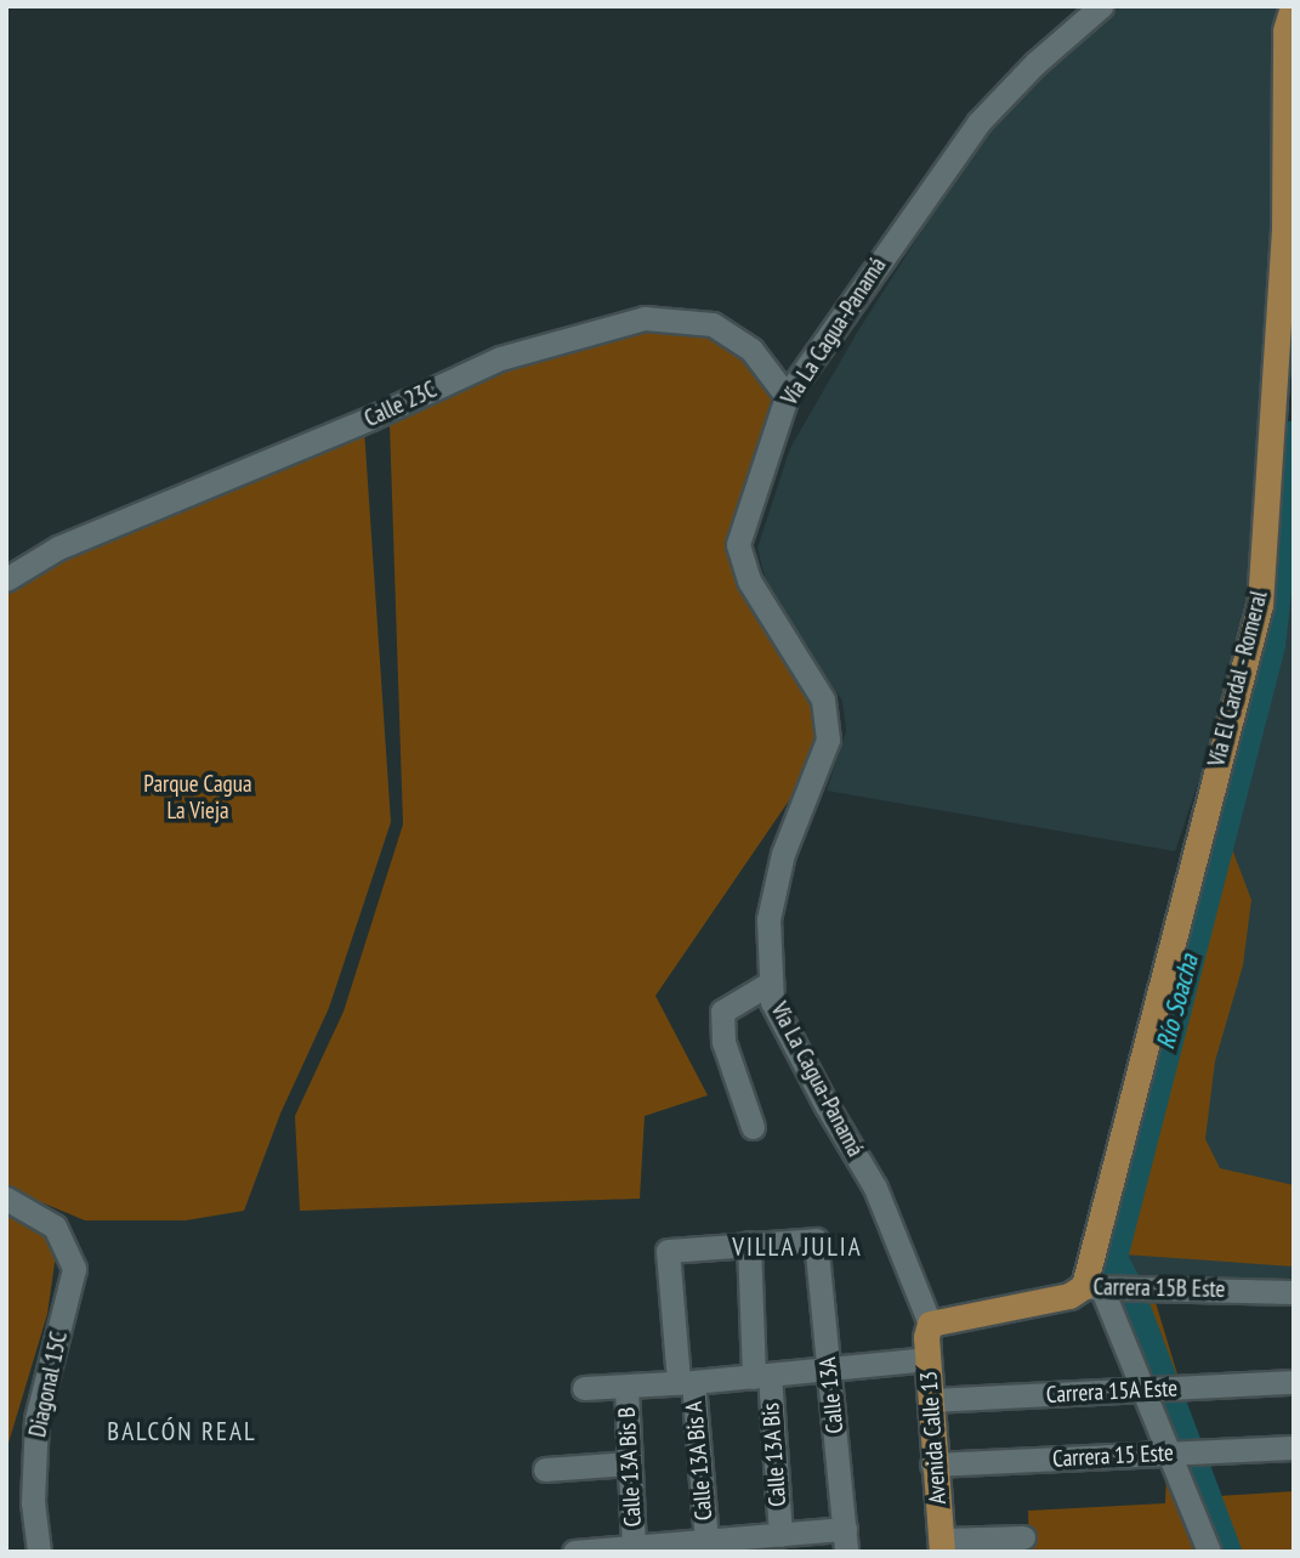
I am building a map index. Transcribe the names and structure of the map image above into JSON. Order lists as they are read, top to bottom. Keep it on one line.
{"streets":{"main road":["Vía El Cardal - Romeral","Carrera 15B Este","Avenida Calle 13"],"street":["Vía La Cagua-Panamá","Calle 23C","Diagonal 15C","Carrera 15A Este","Calle 13A","Calle 13A Bis","Carrera 15 Este","Calle 13A Bis A","Calle 13A Bis B"]},"crossings":[["Vía La Cagua-Panamá","Calle 23C"],["Vía La Cagua-Panamá","Carrera 15B Este"],["Vía La Cagua-Panamá","Avenida Calle 13"],["Vía El Cardal - Romeral","Carrera 15B Este"],["Carrera 15B Este","Avenida Calle 13"],["Carrera 15A Este","Avenida Calle 13"],["Calle 13A","Calle 13A Bis"],["Avenida Calle 13","Carrera 15 Este"]],"districts":["VILLA JULIA","BALCÓN REAL"],"water":["Río Soacha"],"parks":["Parque Cagua La Vieja"]}
